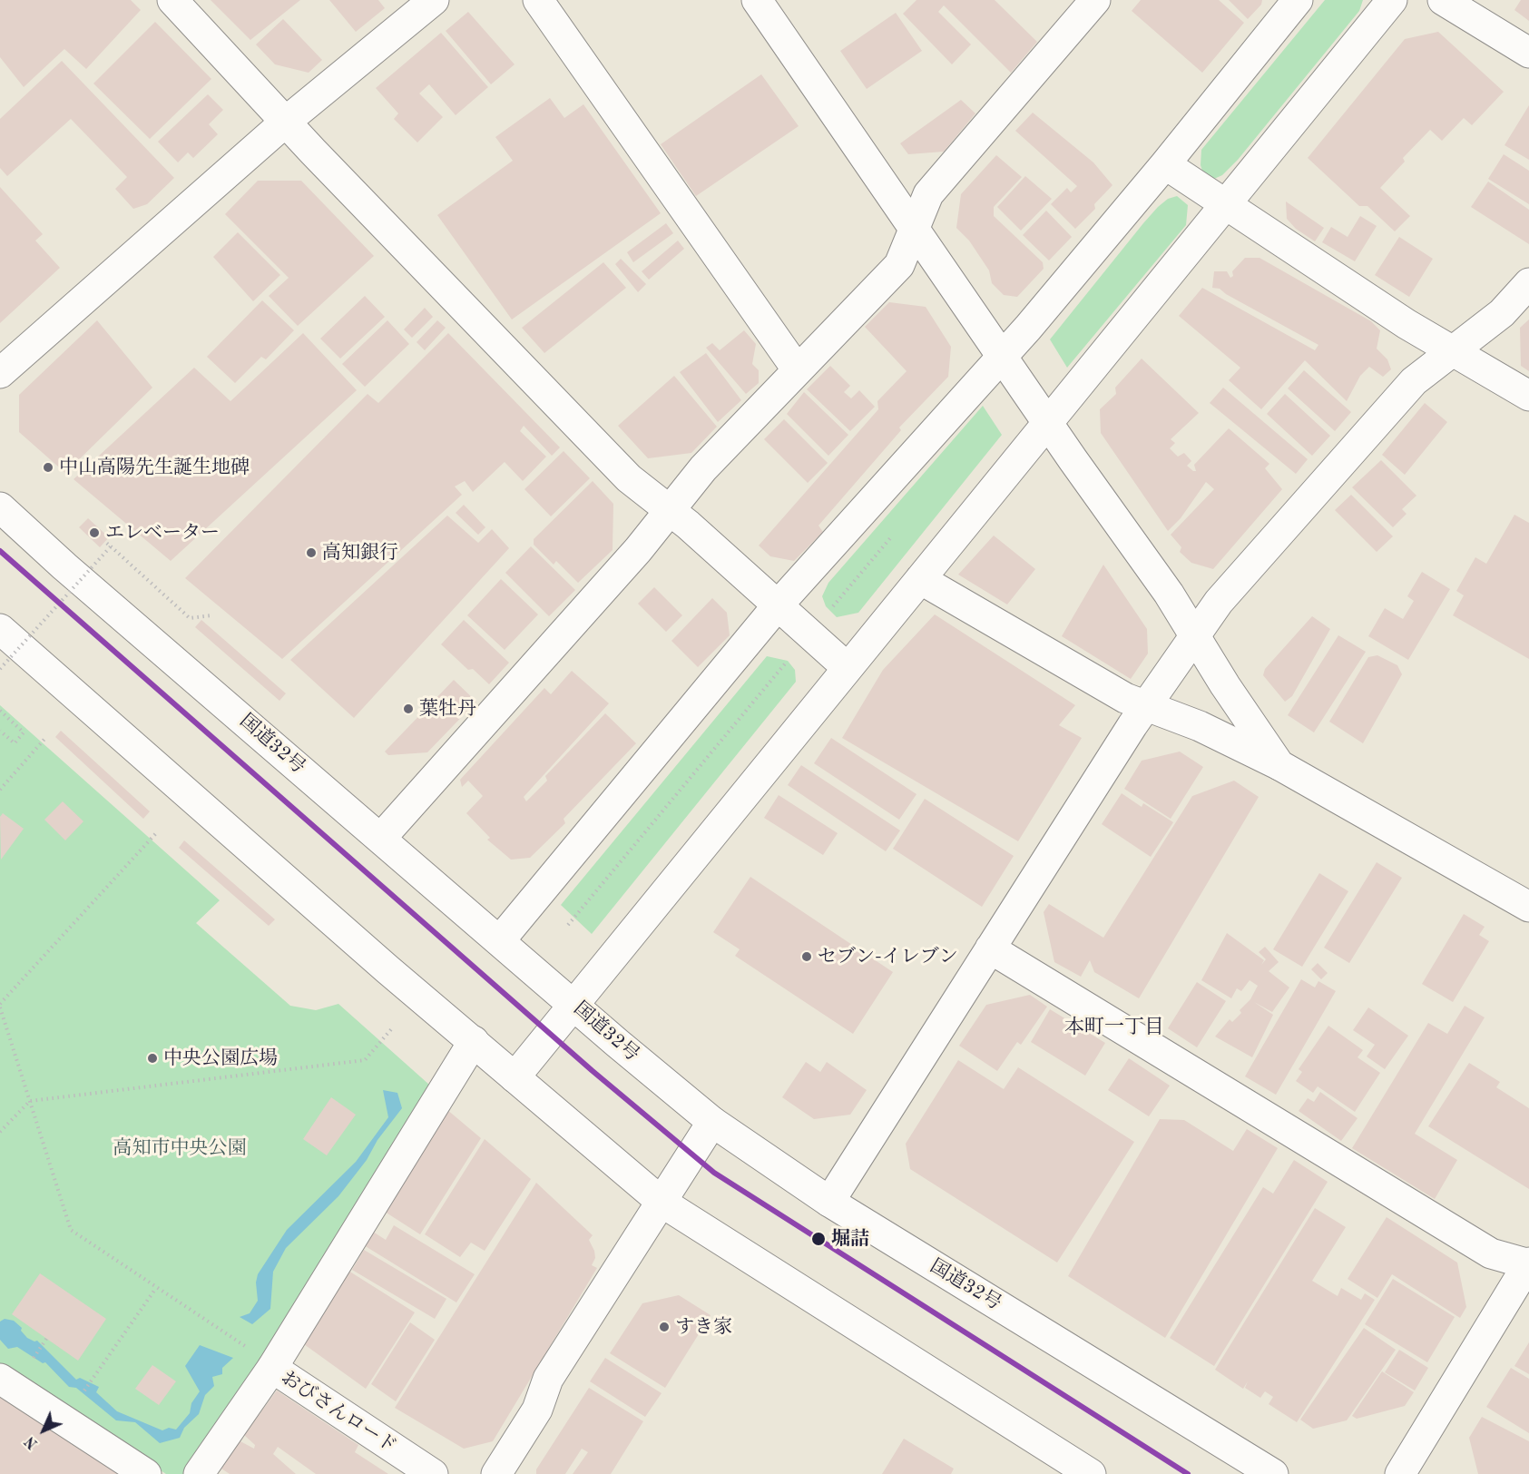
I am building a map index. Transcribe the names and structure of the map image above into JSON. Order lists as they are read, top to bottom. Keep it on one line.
{"streets":{"main road":["国道32号","おびさんロード"]},"districts":["本町一丁目"],"parks":["高知市中央公園"],"places":["中山高陽先生誕生地碑","エレベーター","高知銀行","葉牡丹","セブン-イレブン","中央公園広場","堀詰","すき家"],"north":"bottom left"}
